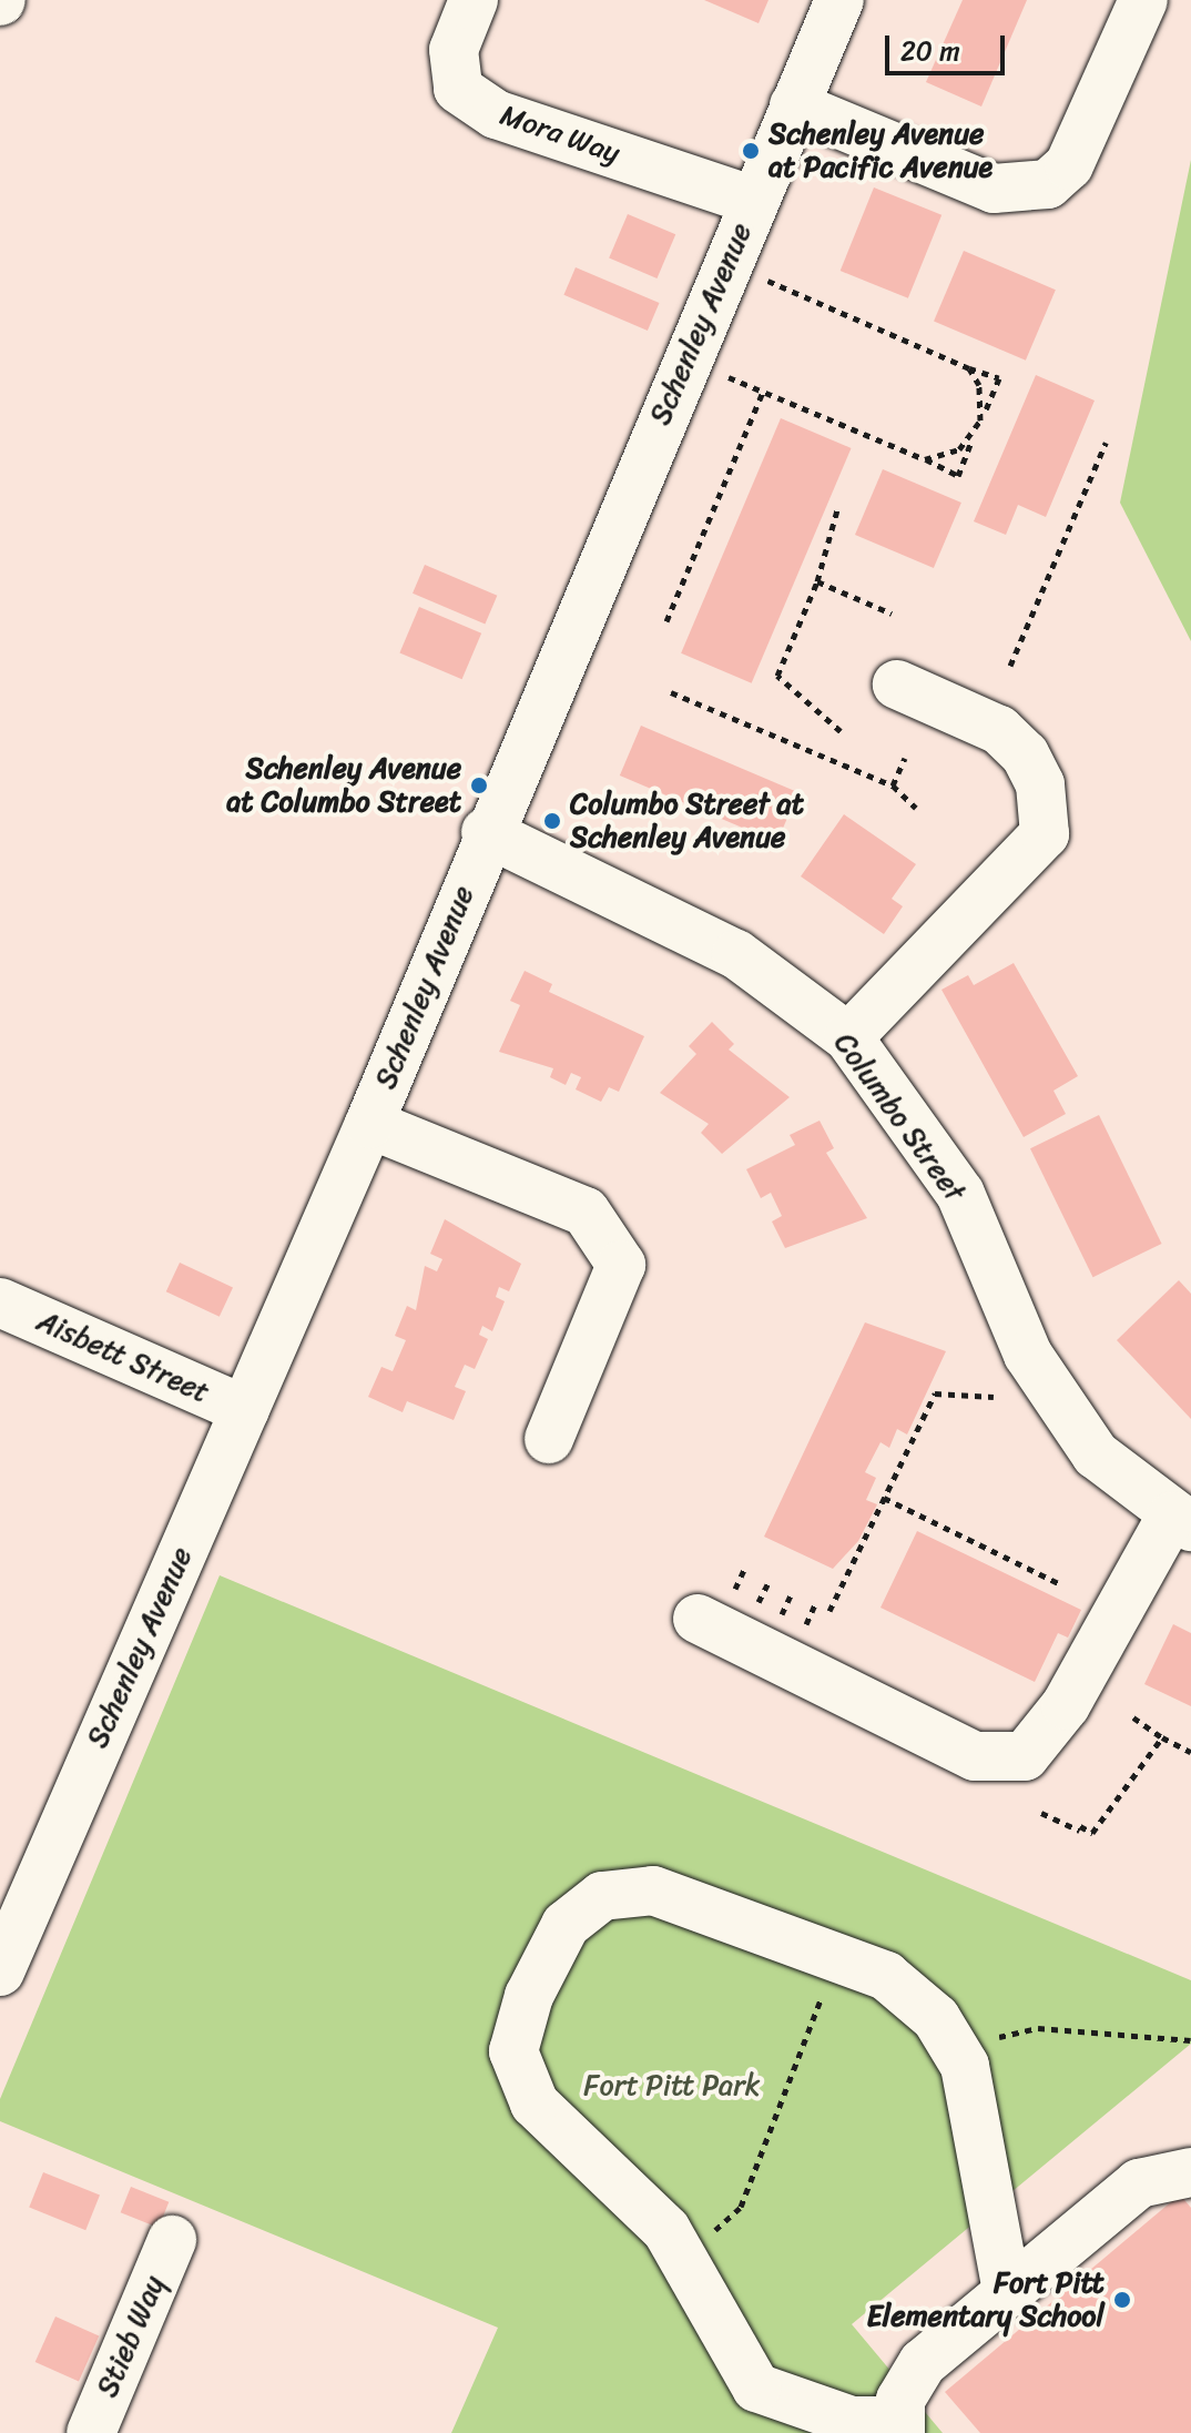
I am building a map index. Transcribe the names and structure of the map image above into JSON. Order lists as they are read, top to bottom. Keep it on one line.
{"streets":{"street":["Mora Way","Schenley Avenue","Columbo Street","Aisbett Street","Stieb Way"]},"crossings":[["Mora Way","Schenley Avenue"],["Schenley Avenue","Columbo Street"],["Schenley Avenue","Aisbett Street"]],"parks":["Fort Pitt Park"],"places":["Schenley Avenue at Pacific Avenue","Schenley Avenue at Columbo Street","Columbo Street at Schenley Avenue","Fort Pitt Elementary School"],"scale_bar":"20 m"}
